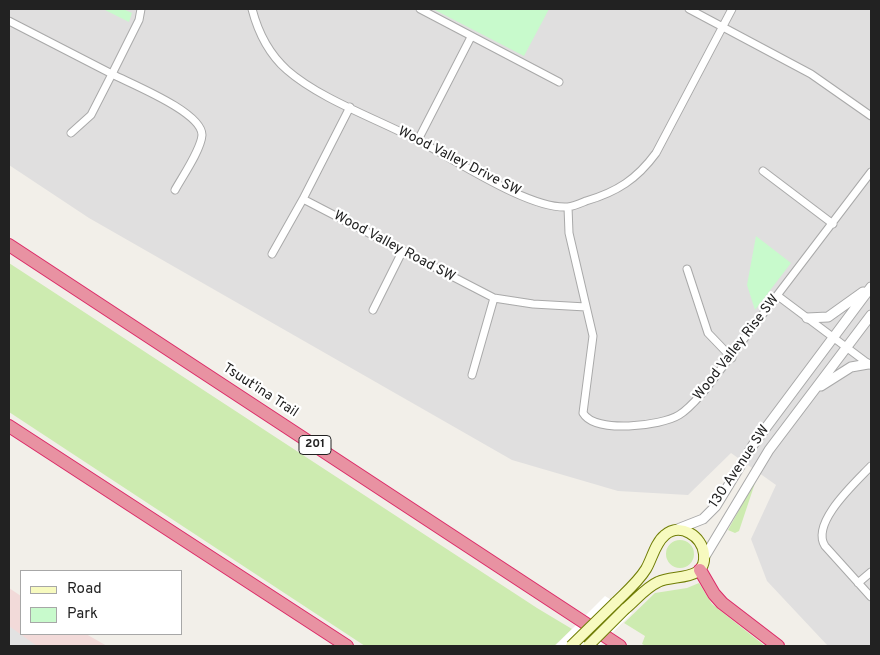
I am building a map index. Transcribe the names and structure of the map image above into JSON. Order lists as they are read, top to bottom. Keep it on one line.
{"streets":{"highway":["Tsuut'ina Trail","201"],"main road":["130 Avenue SW"],"street":["Wood Valley Drive SW","Wood Valley Road SW","Wood Valley Rise SW"]},"crossings":[["Wood Valley Drive SW","Wood Valley Rise SW"],["Wood Valley Road SW","Wood Valley Rise SW"]],"legend":["Road","Park"]}
